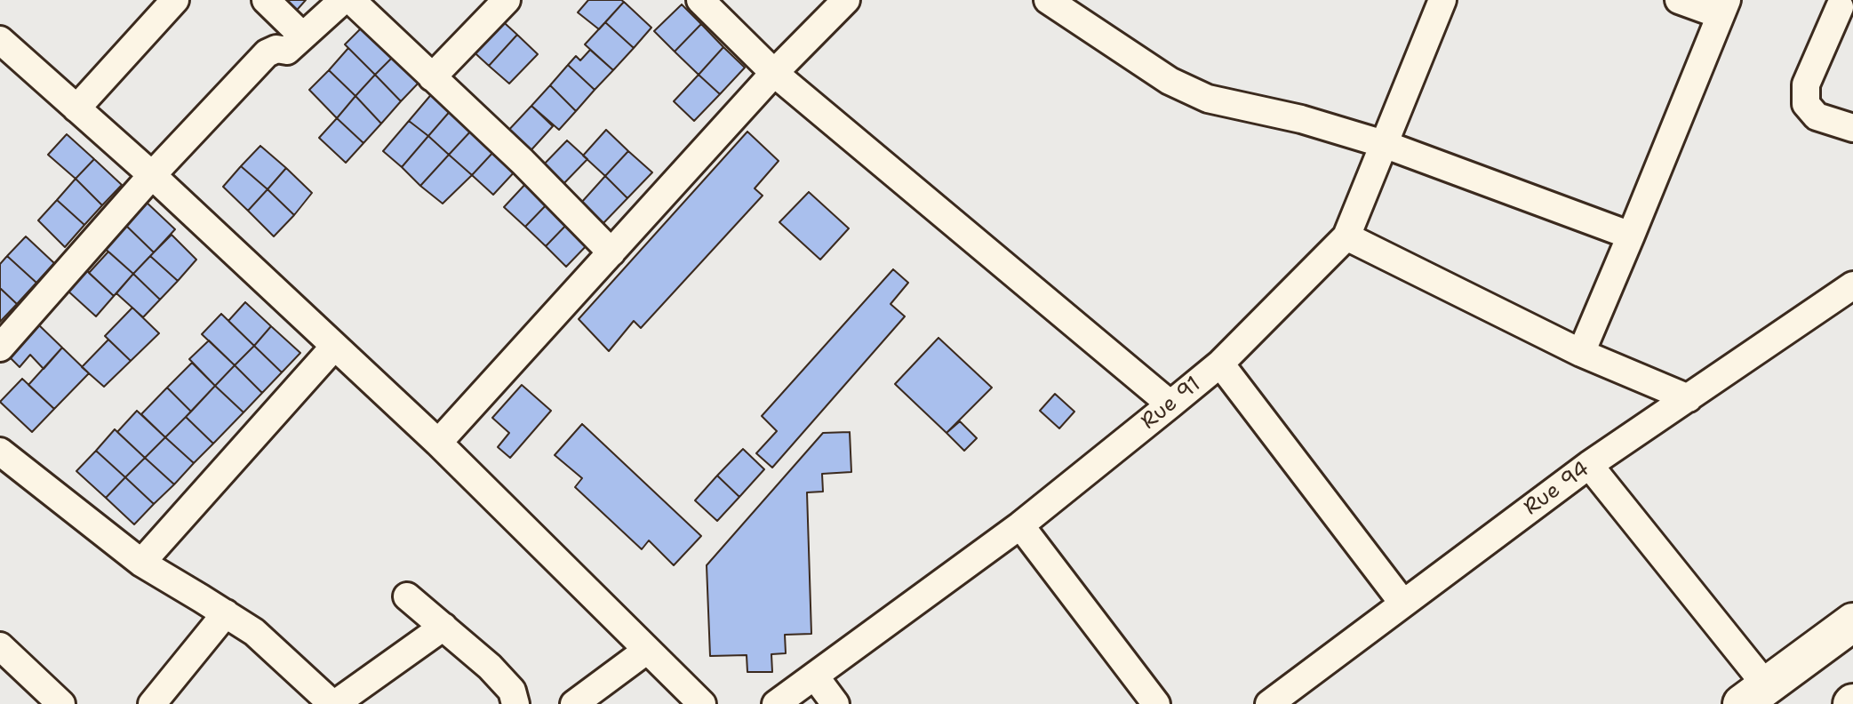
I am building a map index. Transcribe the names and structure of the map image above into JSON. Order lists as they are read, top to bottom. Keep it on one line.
{"streets":{"street":["Rue 91","Rue 94"]}}
